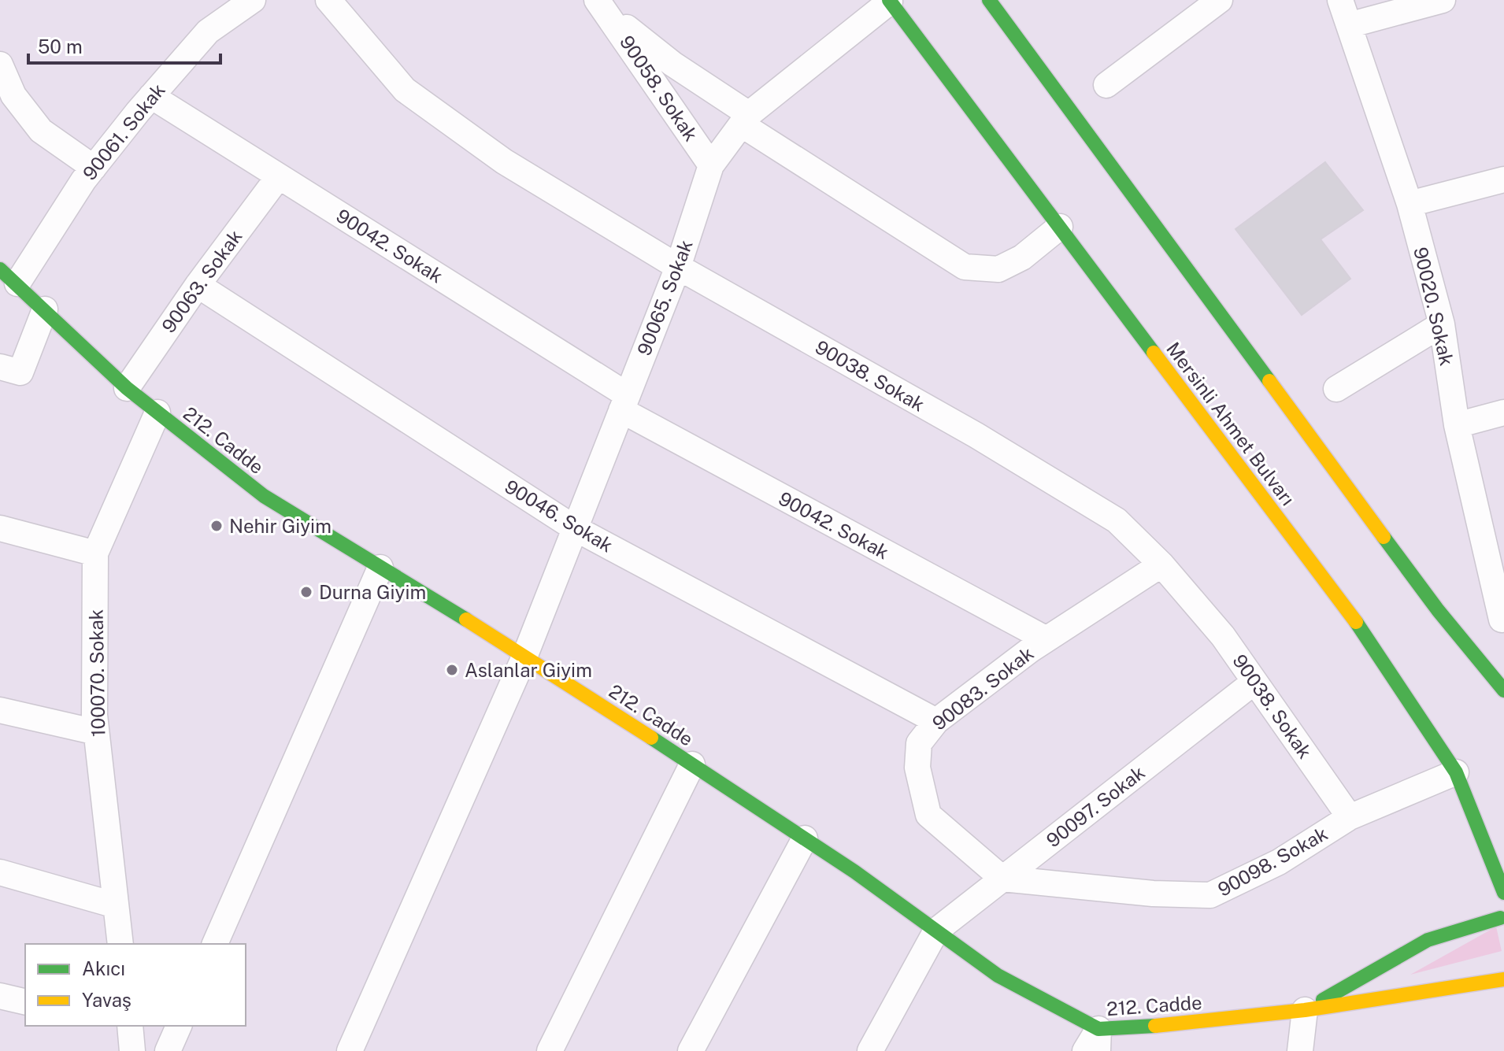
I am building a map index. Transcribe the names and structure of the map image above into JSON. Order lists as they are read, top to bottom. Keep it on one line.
{"streets":{"main road":["Mersinli Ahmet Bulvarı","212. Cadde"],"street":["90058. Sokak","90061. Sokak","90042. Sokak","90063. Sokak","90065. Sokak","90020. Sokak","90038. Sokak","90046. Sokak","100070. Sokak","90083. Sokak","90097. Sokak","90098. Sokak"]},"crossings":[["90058. Sokak","90065. Sokak"],["90058. Sokak","Mersinli Ahmet Bulvarı"],["90061. Sokak","90042. Sokak"],["90061. Sokak","212. Cadde"],["90042. Sokak","90063. Sokak"],["90042. Sokak","90065. Sokak"],["90042. Sokak","90083. Sokak"],["90063. Sokak","212. Cadde"],["90063. Sokak","90046. Sokak"],["90065. Sokak","90038. Sokak"],["90065. Sokak","Mersinli Ahmet Bulvarı"],["90065. Sokak","212. Cadde"],["90065. Sokak","90046. Sokak"],["90038. Sokak","90083. Sokak"],["90038. Sokak","90097. Sokak"],["90038. Sokak","90098. Sokak"],["Mersinli Ahmet Bulvarı","90098. Sokak"],["212. Cadde","100070. Sokak"],["212. Cadde","90097. Sokak"],["90046. Sokak","90083. Sokak"],["90083. Sokak","90097. Sokak"],["90083. Sokak","90098. Sokak"],["90097. Sokak","90098. Sokak"]],"places":["Nehir Giyim","Durna Giyim","Aslanlar Giyim"],"legend":["Akıcı","Yavaş"],"scale_bar":"50 m"}
